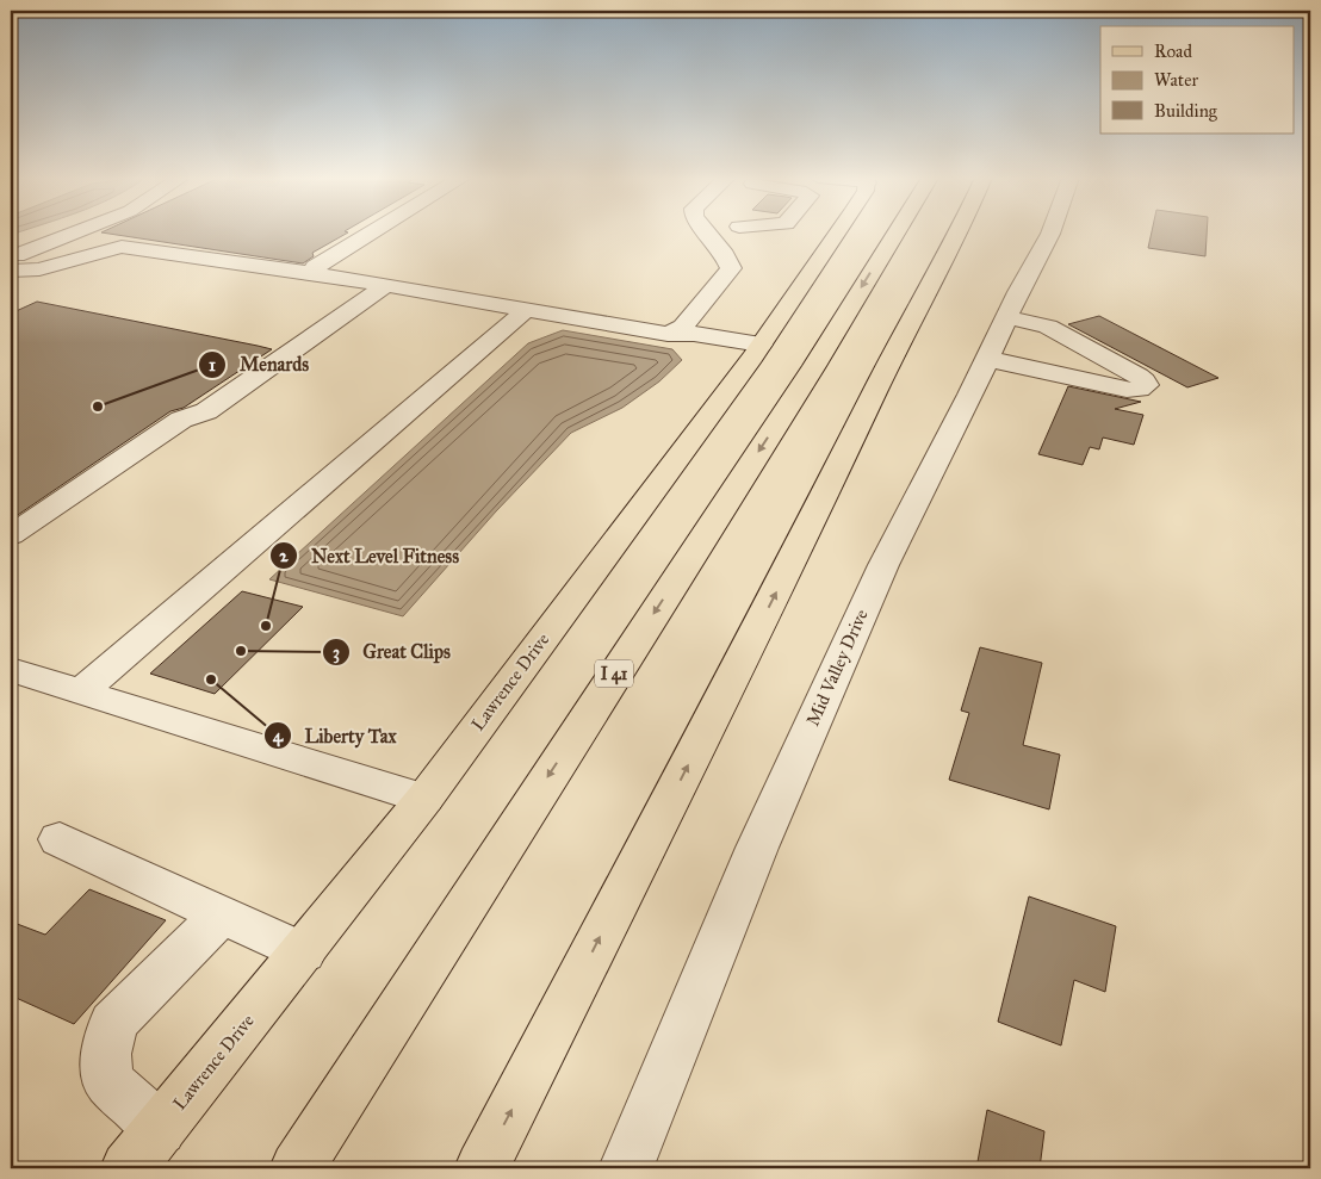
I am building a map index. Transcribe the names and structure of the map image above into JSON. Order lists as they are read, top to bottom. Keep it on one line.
{"streets":{"main road":["I 41","Lawrence Drive"],"street":["Mid Valley Drive"]},"places":["Menards","Next Level Fitness","Great Clips","Liberty Tax"],"legend":["Road","Water","Building"]}
